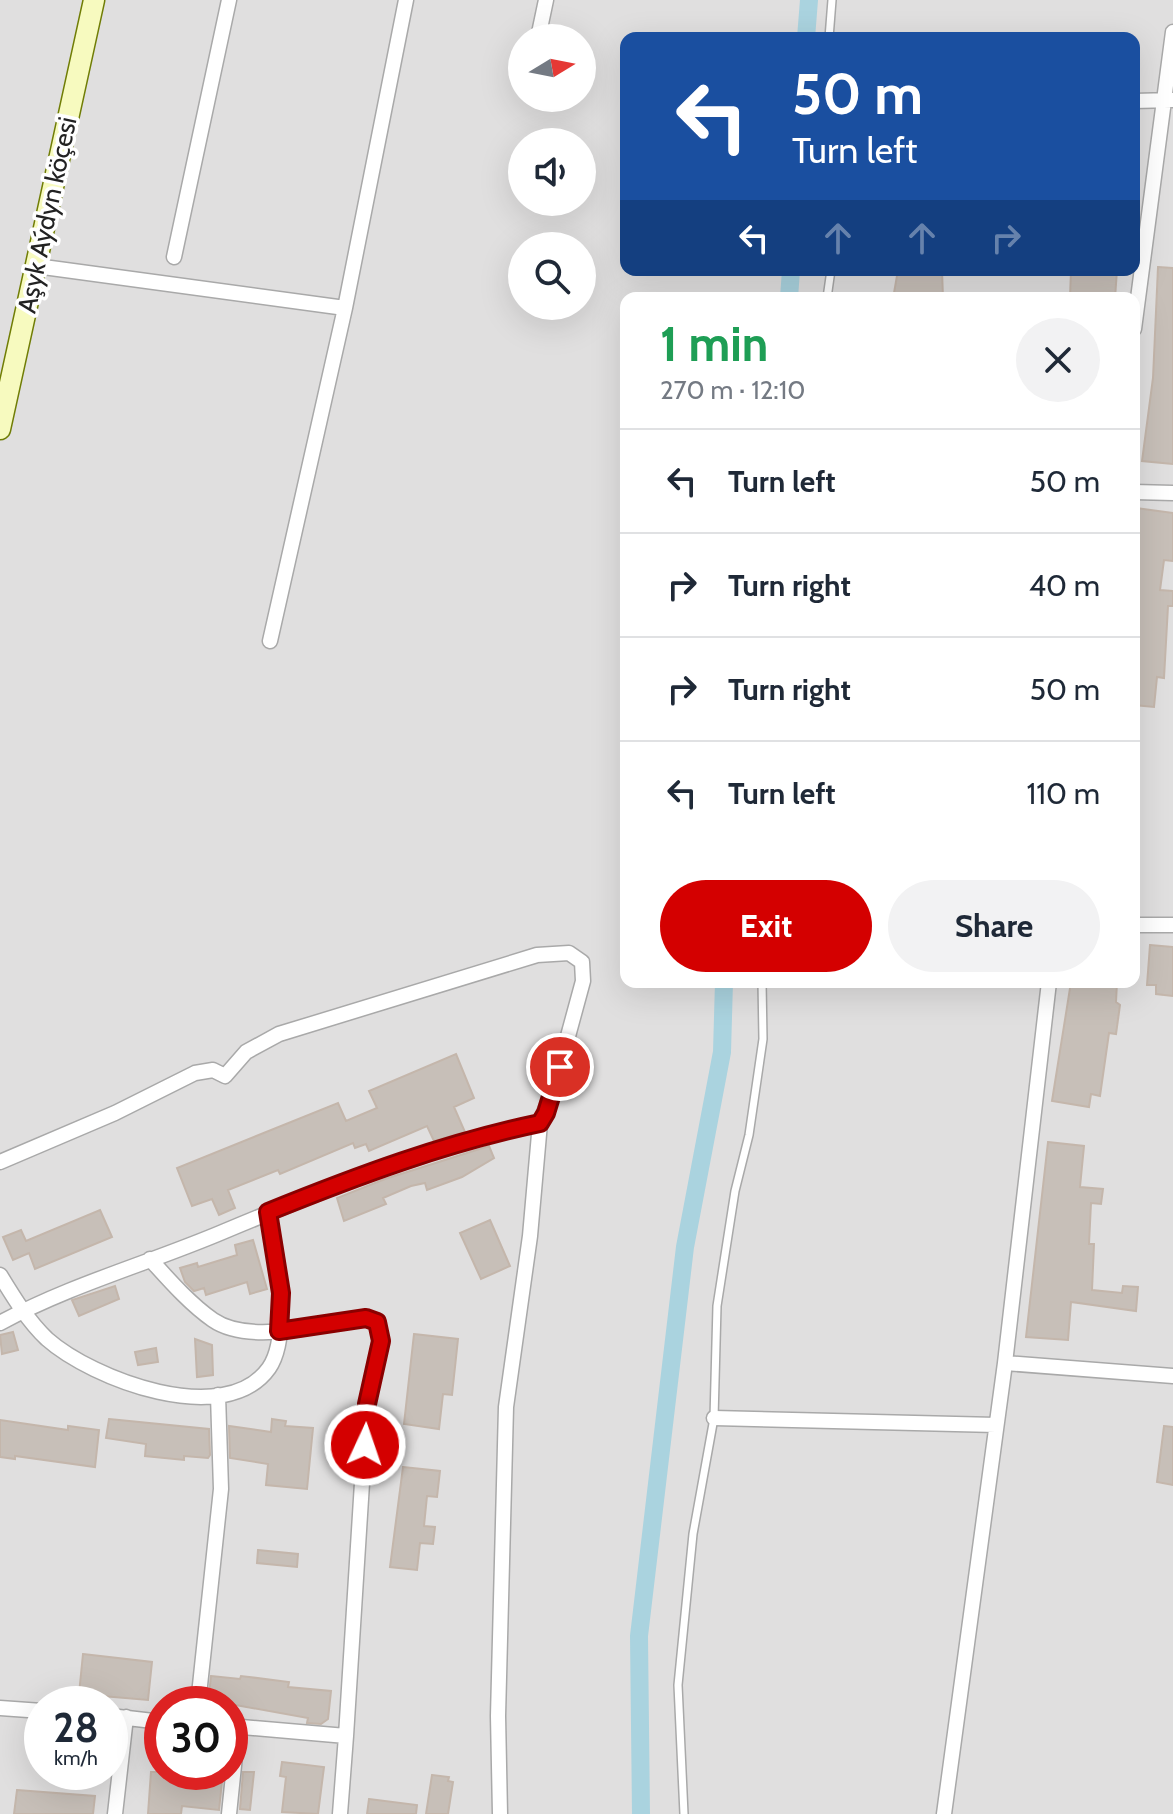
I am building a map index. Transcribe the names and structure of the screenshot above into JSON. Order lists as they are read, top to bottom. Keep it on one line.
{"streets":{"main road":["Aşyk Aýdyn köçesi"]},"north":"right","page":{"turn":["50 m","Turn left"],"heading":["1 min","270 m · 12:10"],"list":[{"name":"Turn left","value":"50 m"},{"name":"Turn right","value":"40 m"},{"name":"Turn right","value":"50 m"},{"name":"Turn left","value":"110 m"}],"buttons":["Exit","Share"],"speed":"28 km/h","limit":"30"}}
